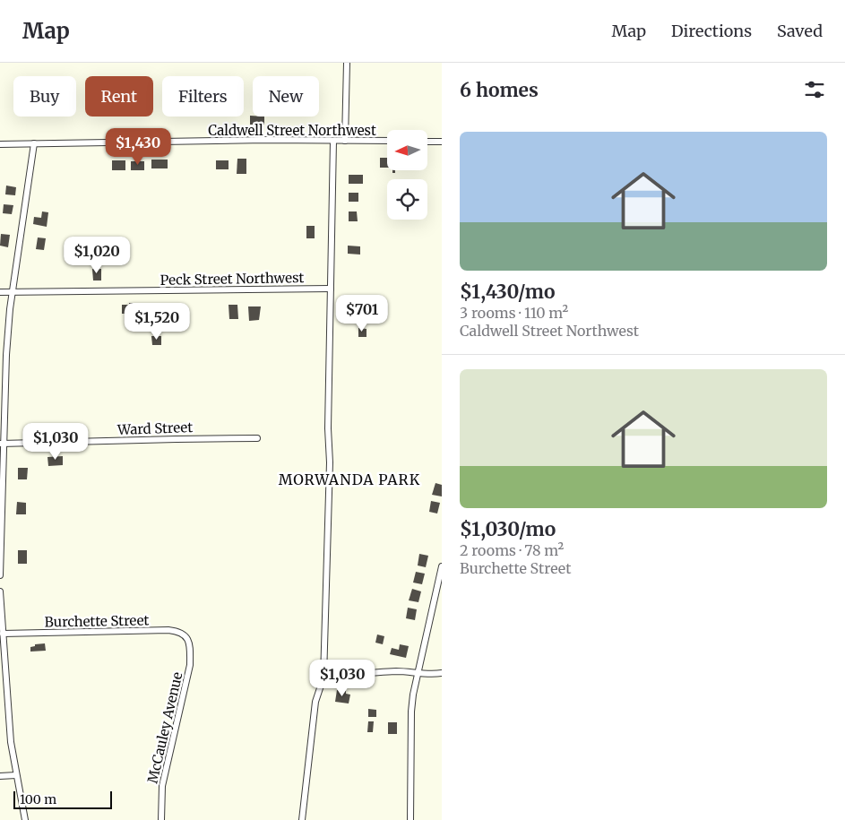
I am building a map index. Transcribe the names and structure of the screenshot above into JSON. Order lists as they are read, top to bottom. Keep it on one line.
{"streets":{"street":["Caldwell Street Northwest","Peck Street Northwest","Ward Street","Burchette Street","McCauley Avenue"]},"crossings":[["Burchette Street","McCauley Avenue"]],"districts":["MORWANDA PARK"],"scale_bar":"100 m","north":"left","page":{"header":"Map","nav":["Map","Directions","Saved"],"heading":"6 homes","chip":["Buy","Rent","Filters","New"],"list":[{"name":"$1,430/mo","note":"3 rooms · 110 m² · Caldwell Street Northwest"},{"name":"$1,030/mo","note":"2 rooms · 78 m² · Burchette Street"}],"price":["$1,430","$1,020","$701","$1,520","$1,030","$1,030"],"scale":"100 m"}}
